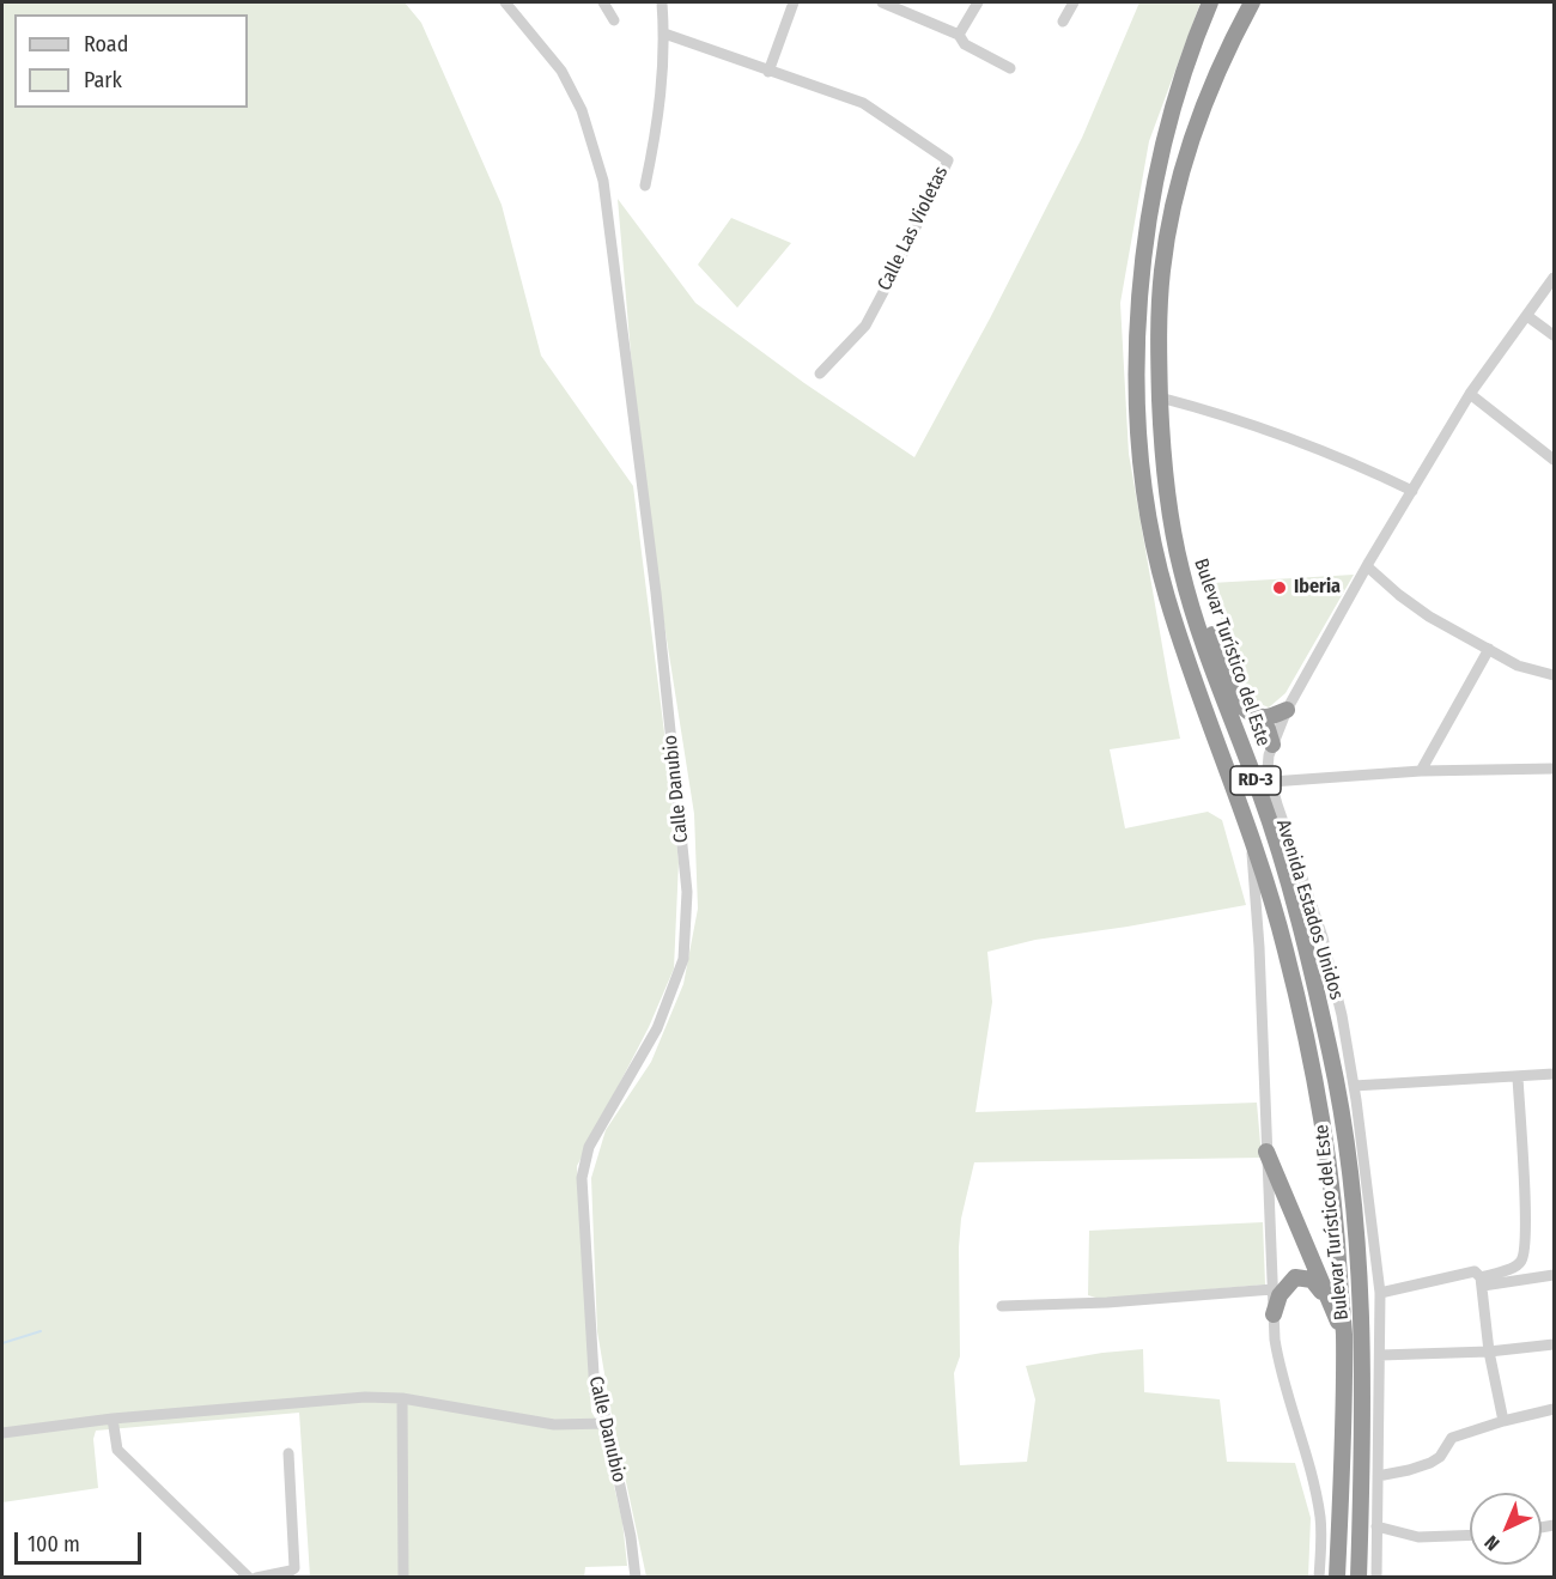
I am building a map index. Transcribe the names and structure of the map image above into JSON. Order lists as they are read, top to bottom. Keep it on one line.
{"streets":{"highway":["Bulevar Turístico del Este","RD-3"],"street":["Calle Las Violetas","Calle Danubio","Avenida Estados Unidos"]},"crossings":[["Bulevar Turístico del Este","Avenida Estados Unidos"]],"places":["Iberia"],"legend":["Road","Park"],"scale_bar":"100 m","north":"bottom left"}
